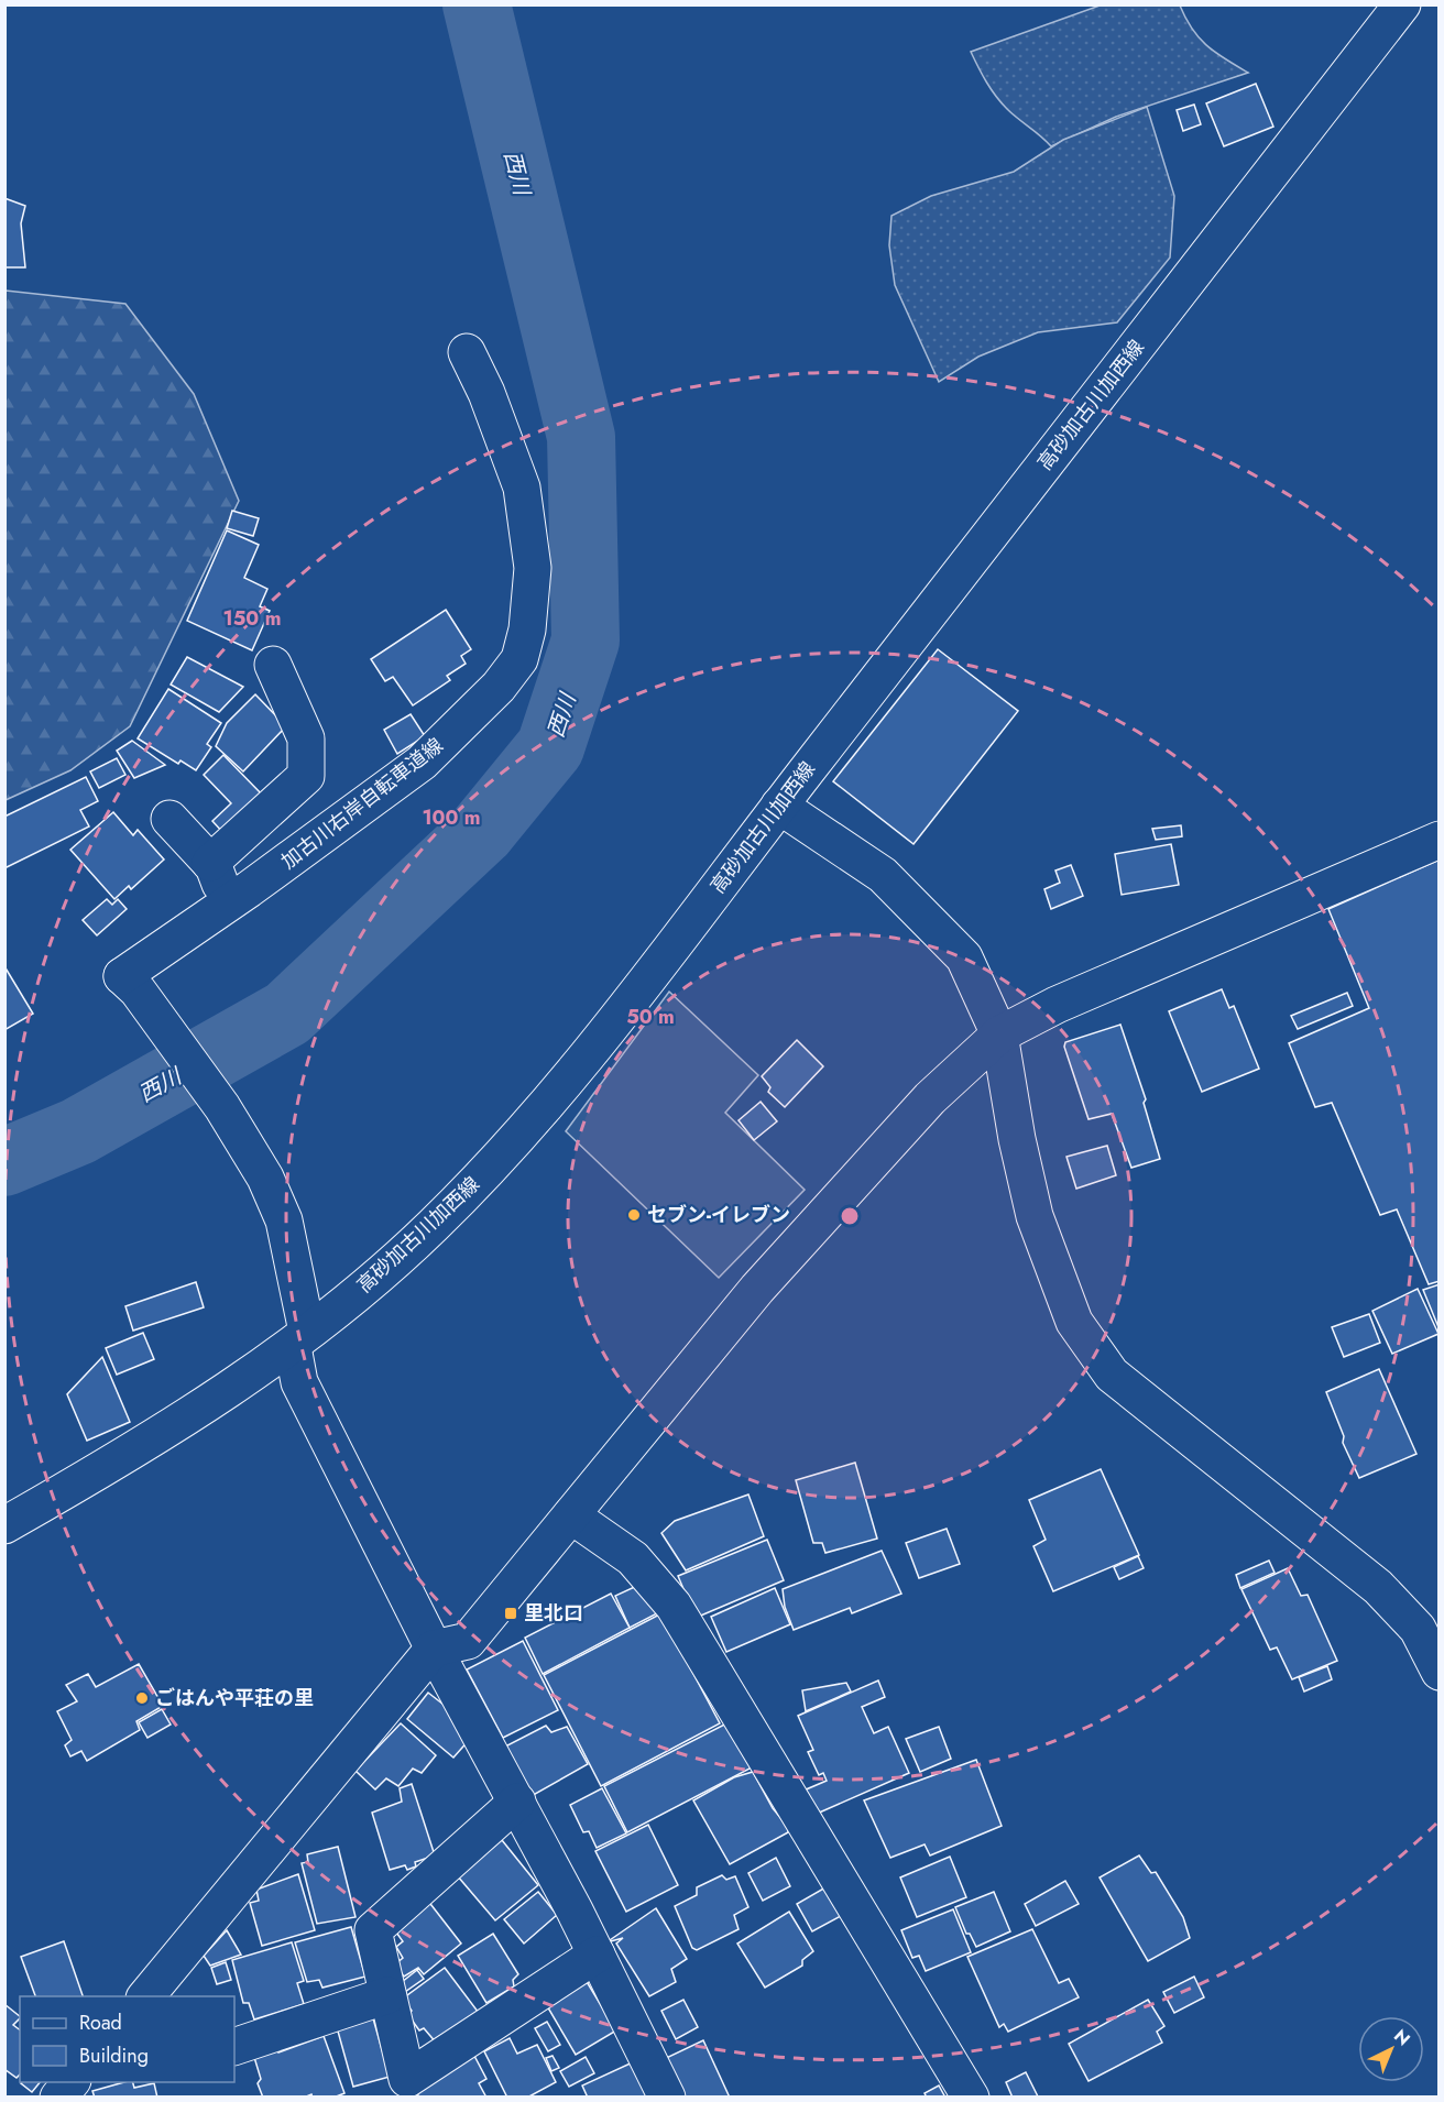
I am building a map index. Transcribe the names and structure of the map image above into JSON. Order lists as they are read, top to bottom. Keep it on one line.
{"streets":{"street":["高砂加古川加西線","加古川右岸自転車道線"]},"crossings":[["高砂加古川加西線","加古川右岸自転車道線"]],"water":["西川"],"places":{"other":["セブン-イレブン","ごはんや平荘の里"],"transit":["里北口"]},"legend":["Road","Building"],"north":"top right","rings":["150 m","100 m","50 m"]}
